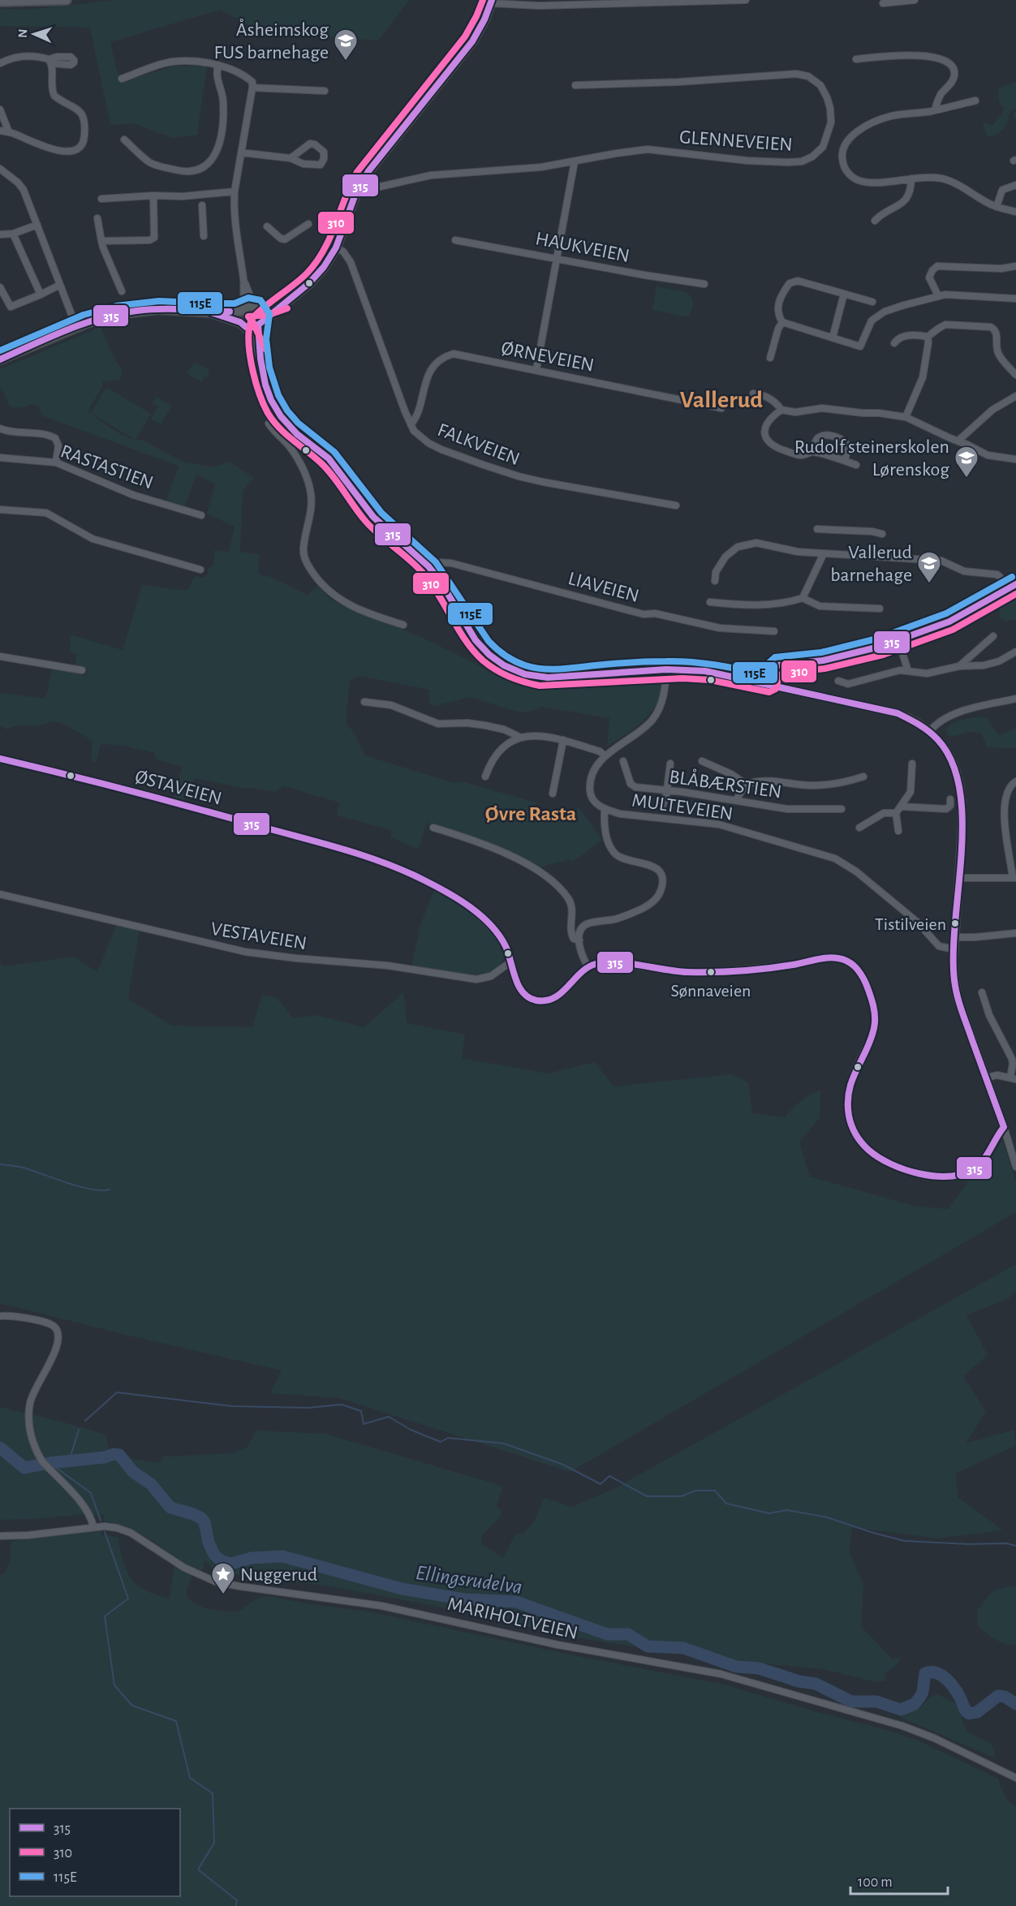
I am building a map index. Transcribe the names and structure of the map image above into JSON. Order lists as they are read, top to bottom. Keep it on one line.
{"streets":{"street":["GLENNEVEIEN","HAUKVEIEN","ØRNEVEIEN","FALKVEIEN","RASTASTIEN","LIAVEIEN","BLÅBÆRSTIEN","ØSTAVEIEN","MULTEVEIEN","VESTAVEIEN","MARIHOLTVEIEN"]},"crossings":[["ØRNEVEIEN","FALKVEIEN"],["ØSTAVEIEN","VESTAVEIEN"]],"districts":["Vallerud","Øvre Rasta"],"water":["Ellingsrudelva"],"places":{"school or university":["Åsheimskog FUS barnehage","Rudolf steinerskolen Lørenskog","Vallerud barnehage"],"other":["Tistilveien","Sønnaveien"],"place":["Nuggerud"]},"lines":["transit line 315","transit line 310","transit line 115E"],"legend":["315","310","115E"],"scale_bar":"100 m","north":"left"}
